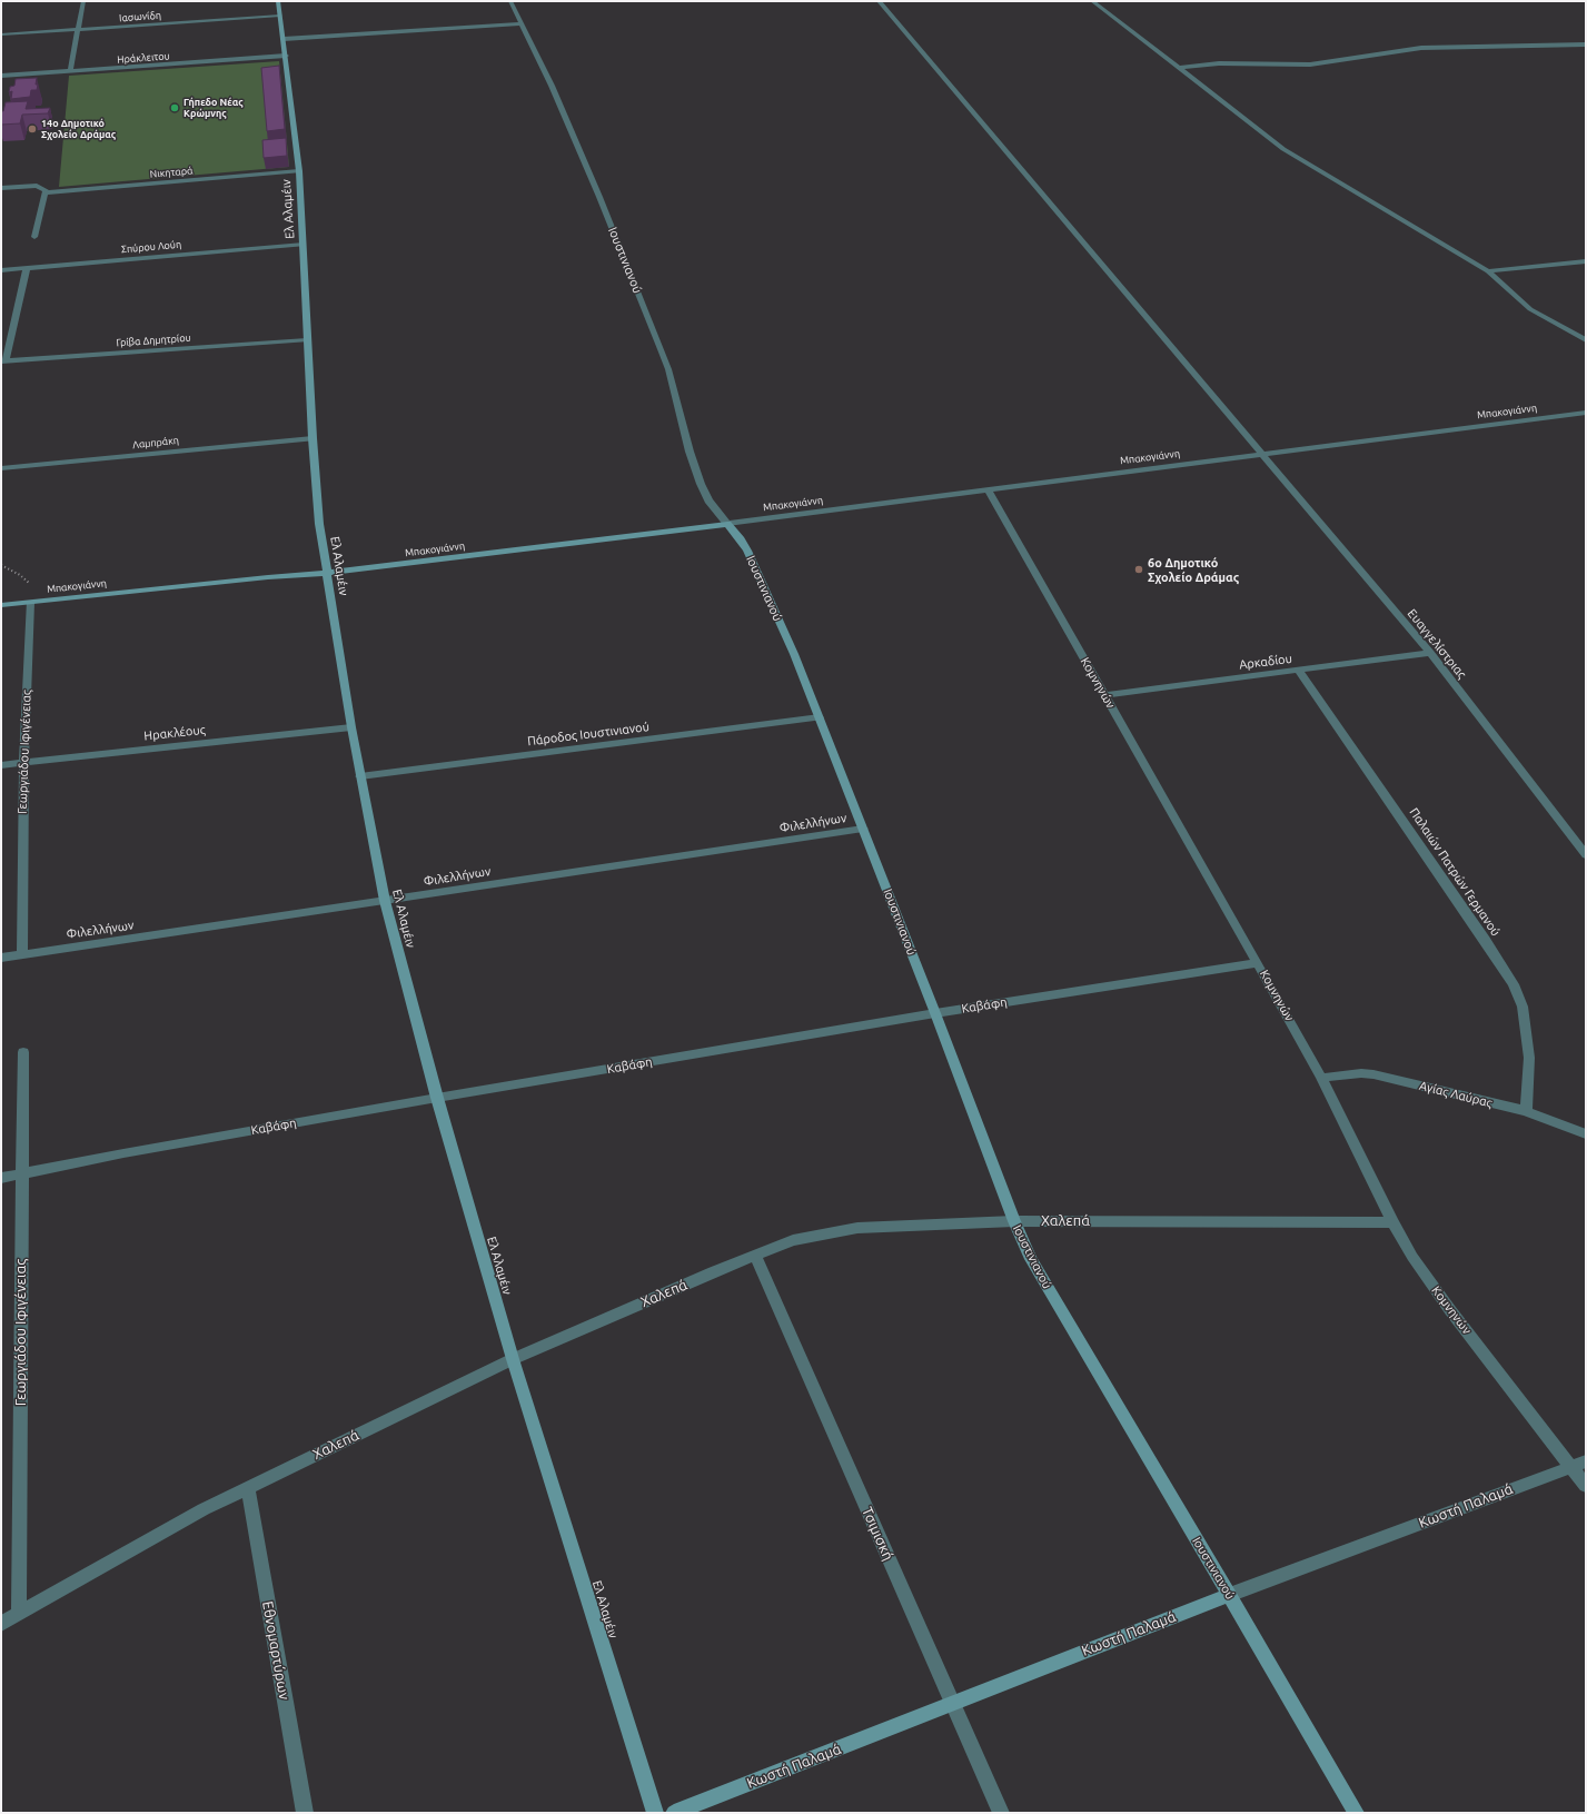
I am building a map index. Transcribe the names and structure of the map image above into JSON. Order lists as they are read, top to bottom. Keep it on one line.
{"streets":{"street":["Ιασωνίδη","Ηράκλειτου","Νικηταρά","Ελ Αλαμέιν","Σπύρου Λούη","Ιουστινιανού","Γρίβα Δημητρίου","Μπακογιάννη","Λαμπράκη","Ευαγγελίστριας","Αρκαδίου","Κομνηνών","Ηρακλέους","Πάροδος Ιουστινιανού","Γεωργιάδου Ιφιγένειας","Φιλελλήνων","Παλαιών Πατρών Γερμανού","Καβάφη","Αγίας Λαύρας","Χαλεπά","Κωστή Παλαμά","Τσιμισκή","Εθνομαρτύρων"]},"crossings":[["Ιασωνίδη","Ελ Αλαμέιν"],["Ηράκλειτου","Ελ Αλαμέιν"],["Νικηταρά","Ελ Αλαμέιν"],["Ελ Αλαμέιν","Σπύρου Λούη"],["Ελ Αλαμέιν","Γρίβα Δημητρίου"],["Ελ Αλαμέιν","Μπακογιάννη"],["Ελ Αλαμέιν","Λαμπράκη"],["Ελ Αλαμέιν","Ηρακλέους"],["Ελ Αλαμέιν","Πάροδος Ιουστινιανού"],["Ελ Αλαμέιν","Φιλελλήνων"],["Ελ Αλαμέιν","Καβάφη"],["Ελ Αλαμέιν","Χαλεπά"],["Ιουστινιανού","Μπακογιάννη"],["Ιουστινιανού","Πάροδος Ιουστινιανού"],["Ιουστινιανού","Φιλελλήνων"],["Ιουστινιανού","Καβάφη"],["Ιουστινιανού","Χαλεπά"],["Ιουστινιανού","Κωστή Παλαμά"],["Μπακογιάννη","Ευαγγελίστριας"],["Μπακογιάννη","Κομνηνών"],["Μπακογιάννη","Γεωργιάδου Ιφιγένειας"],["Ευαγγελίστριας","Αρκαδίου"],["Αρκαδίου","Κομνηνών"],["Αρκαδίου","Παλαιών Πατρών Γερμανού"],["Κομνηνών","Καβάφη"],["Κομνηνών","Αγίας Λαύρας"],["Κομνηνών","Χαλεπά"],["Κομνηνών","Κωστή Παλαμά"],["Ηρακλέους","Γεωργιάδου Ιφιγένειας"],["Γεωργιάδου Ιφιγένειας","Φιλελλήνων"],["Γεωργιάδου Ιφιγένειας","Καβάφη"],["Γεωργιάδου Ιφιγένειας","Χαλεπά"],["Παλαιών Πατρών Γερμανού","Αγίας Λαύρας"],["Χαλεπά","Τσιμισκή"],["Χαλεπά","Εθνομαρτύρων"],["Κωστή Παλαμά","Τσιμισκή"]],"places":["Γήπεδο Νέας Κρώμνης","14ο Δημοτικό Σχολείο Δράμας","6o Δημοτικό Σχολείο Δράμας"]}
